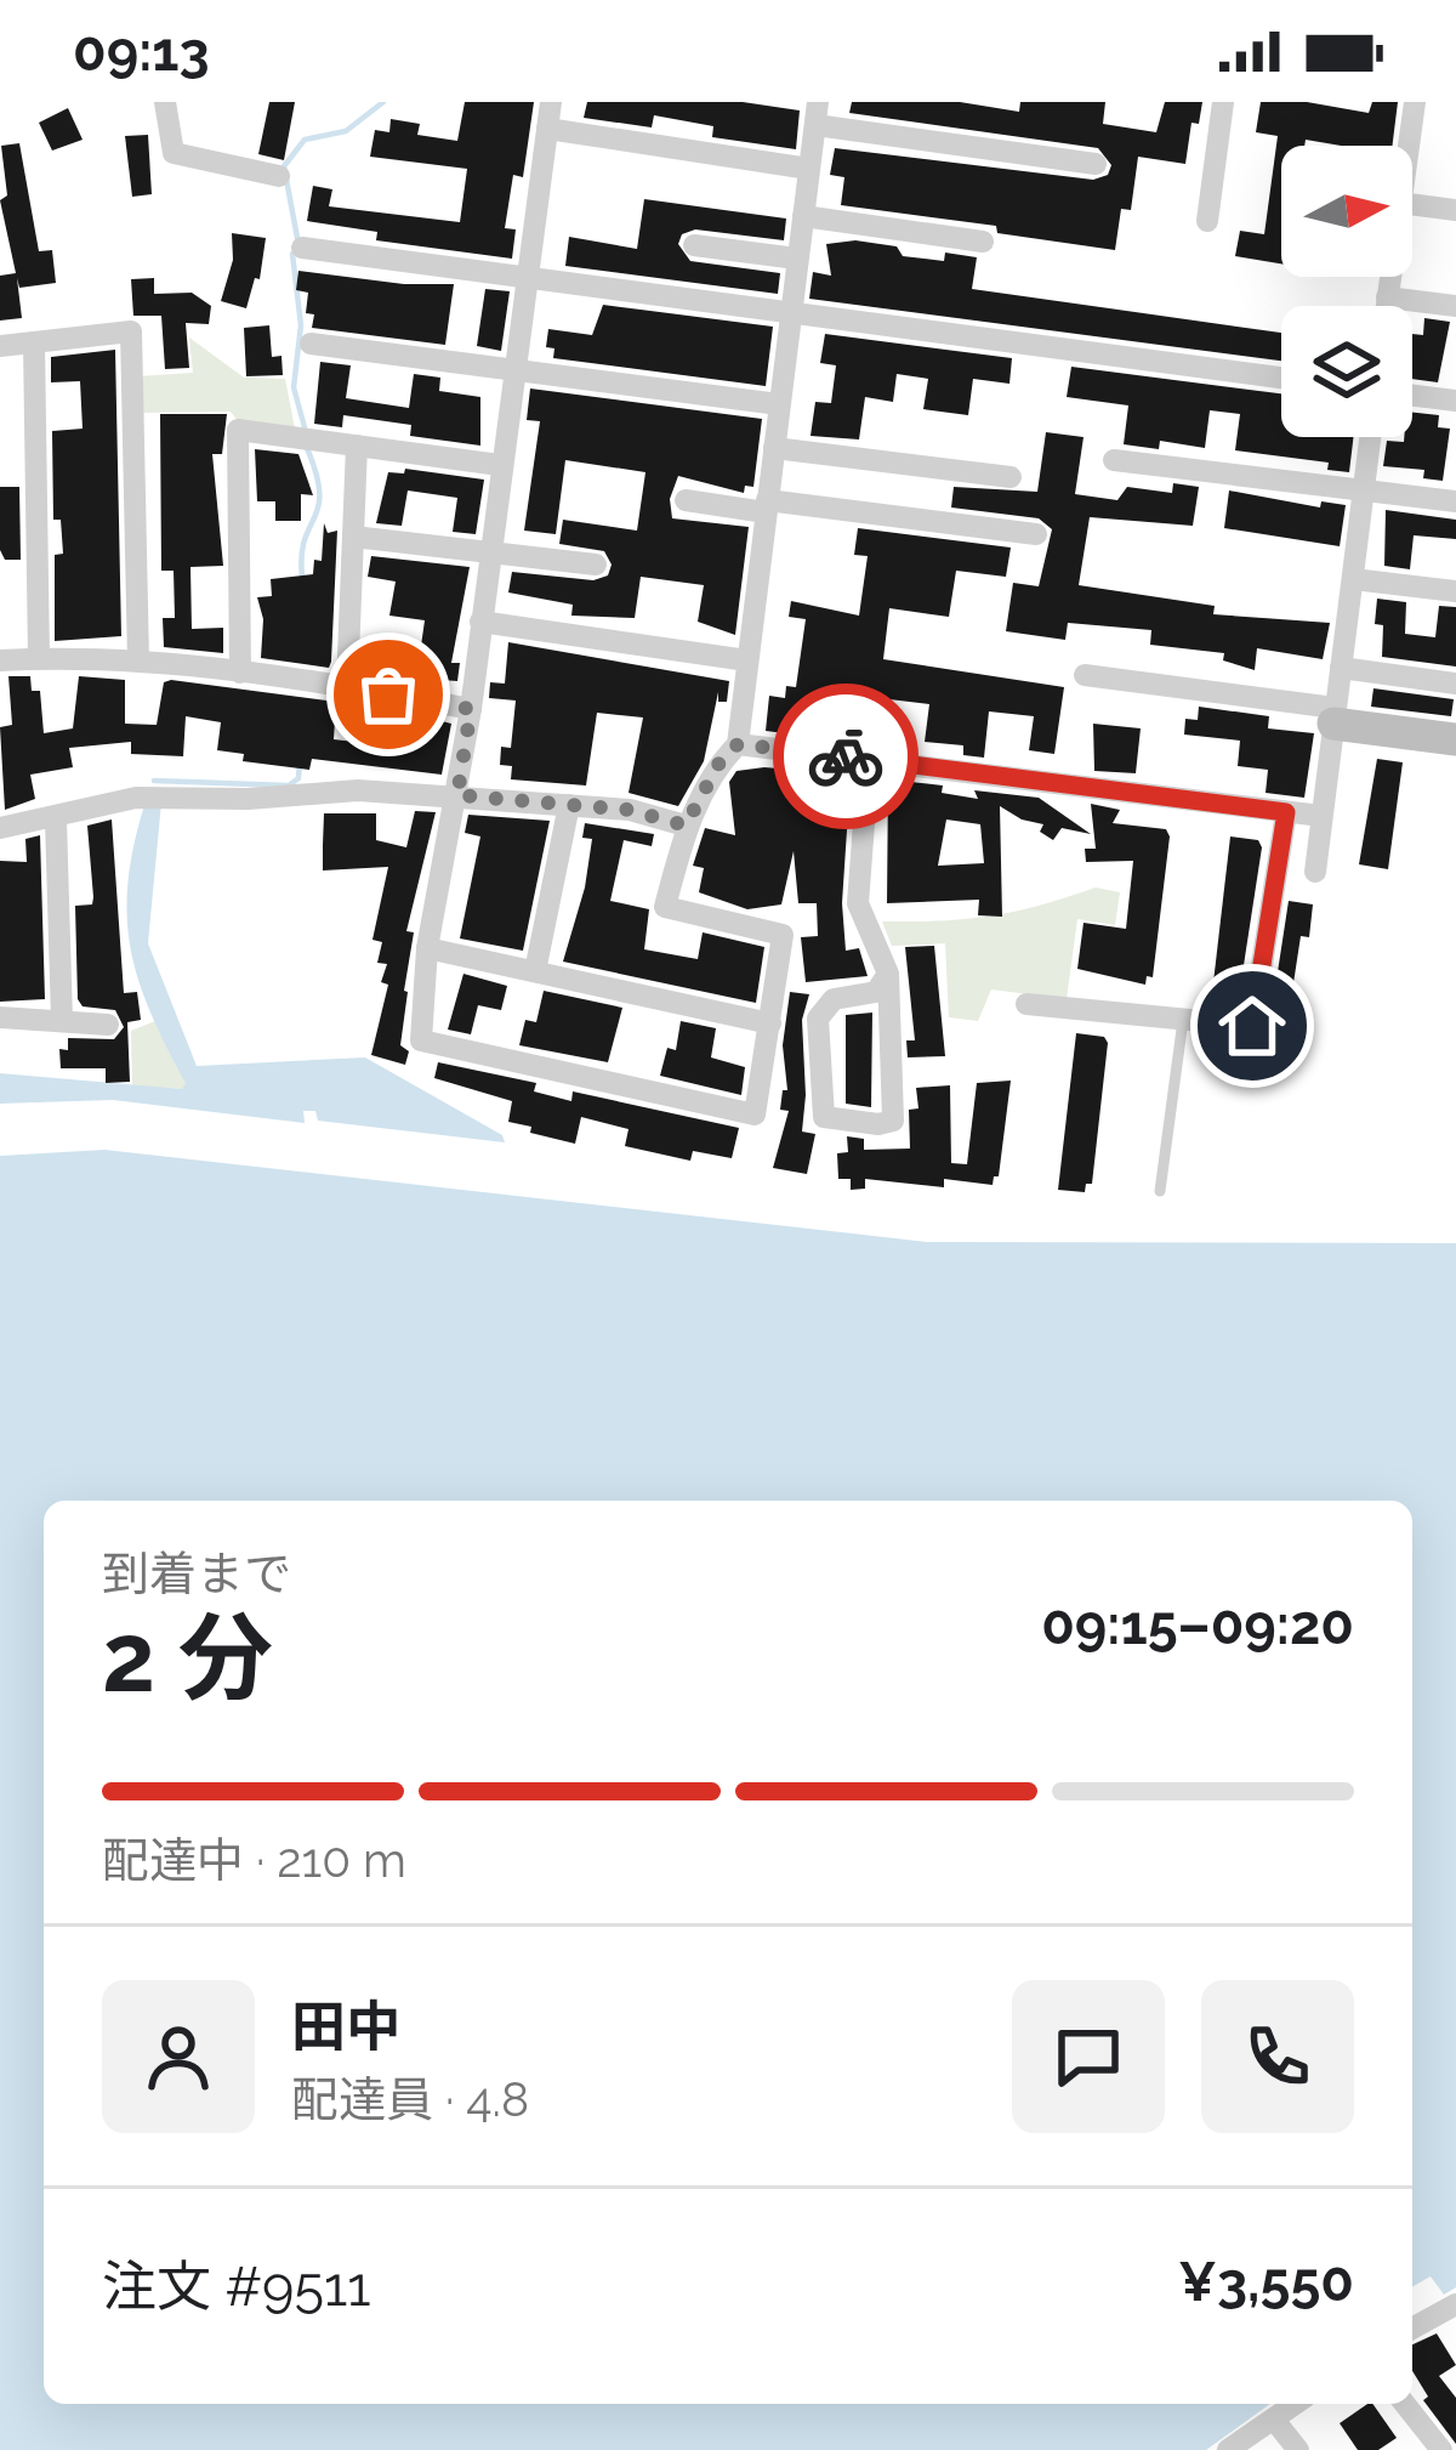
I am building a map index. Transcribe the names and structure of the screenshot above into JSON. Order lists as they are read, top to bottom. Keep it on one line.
{"north":"right","page":{"status":"09:13","heading":["2 分","到着まで","09:15–09:20"],"panel":["田中","配達員 · 4.8","注文 #9511","¥3,550"],"bar":"配達中 · 210 m"}}
